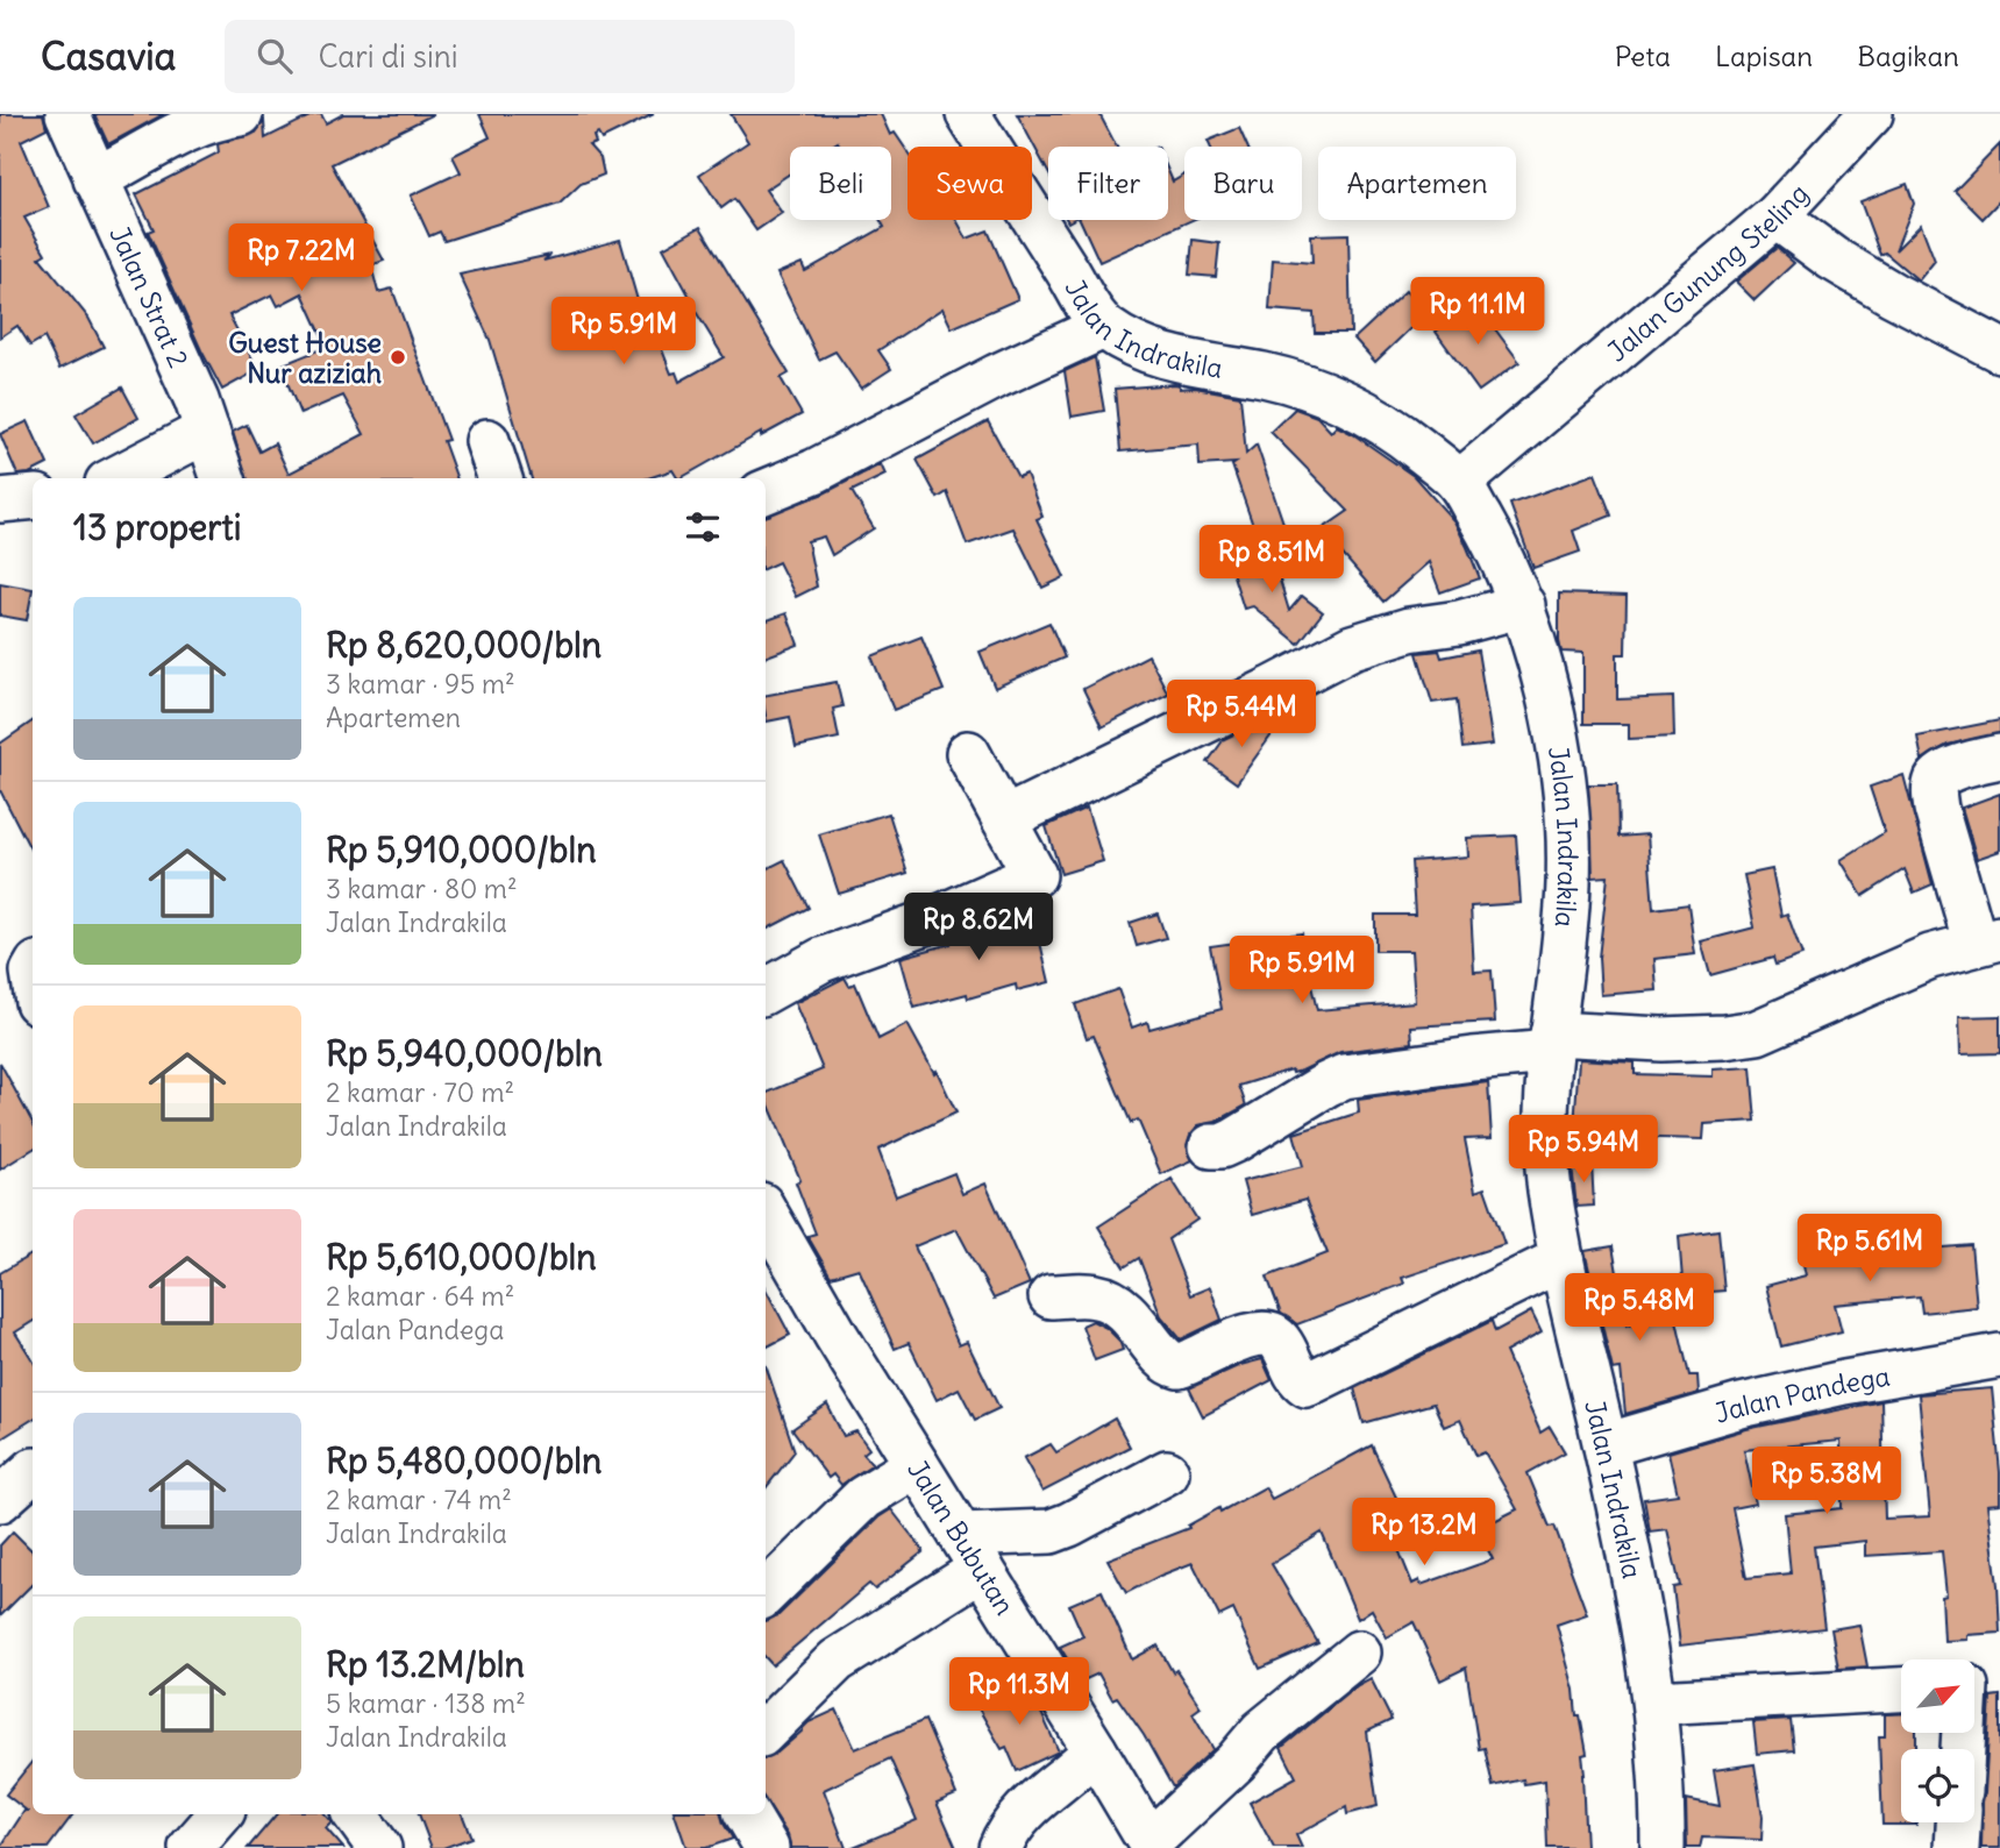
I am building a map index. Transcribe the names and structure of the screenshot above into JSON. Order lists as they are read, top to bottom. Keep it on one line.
{"streets":{"street":["Jalan Gunung Steling","Jalan Strat 2","Jalan Indrakila","Jalan Pandega","Jalan Bubutan"]},"crossings":[["Jalan Gunung Steling","Jalan Indrakila"],["Jalan Indrakila","Jalan Pandega"]],"places":["Guest House Nur aziziah"],"north":"top right","page":{"header":"Casavia","search":"Cari di sini","nav":["Peta","Lapisan","Bagikan"],"chip":["Beli","Sewa","Filter","Baru","Apartemen"],"price":["Rp 7.22M","Rp 11.1M","Rp 5.91M","Rp 8.51M","Rp 5.44M","Rp 8.62M","Rp 5.91M","Rp 5.94M","Rp 5.61M","Rp 5.48M","Rp 5.38M","Rp 13.2M","Rp 11.3M"],"heading":"13 properti","list":[{"name":"Rp 8,620,000/bln","note":"3 kamar · 95 m² · Apartemen"},{"name":"Rp 5,910,000/bln","note":"3 kamar · 80 m² · Jalan Indrakila"},{"name":"Rp 5,940,000/bln","note":"2 kamar · 70 m² · Jalan Indrakila"},{"name":"Rp 5,610,000/bln","note":"2 kamar · 64 m² · Jalan Pandega"},{"name":"Rp 5,480,000/bln","note":"2 kamar · 74 m² · Jalan Indrakila"},{"name":"Rp 13.2M/bln","note":"5 kamar · 138 m² · Jalan Indrakila"}]}}
